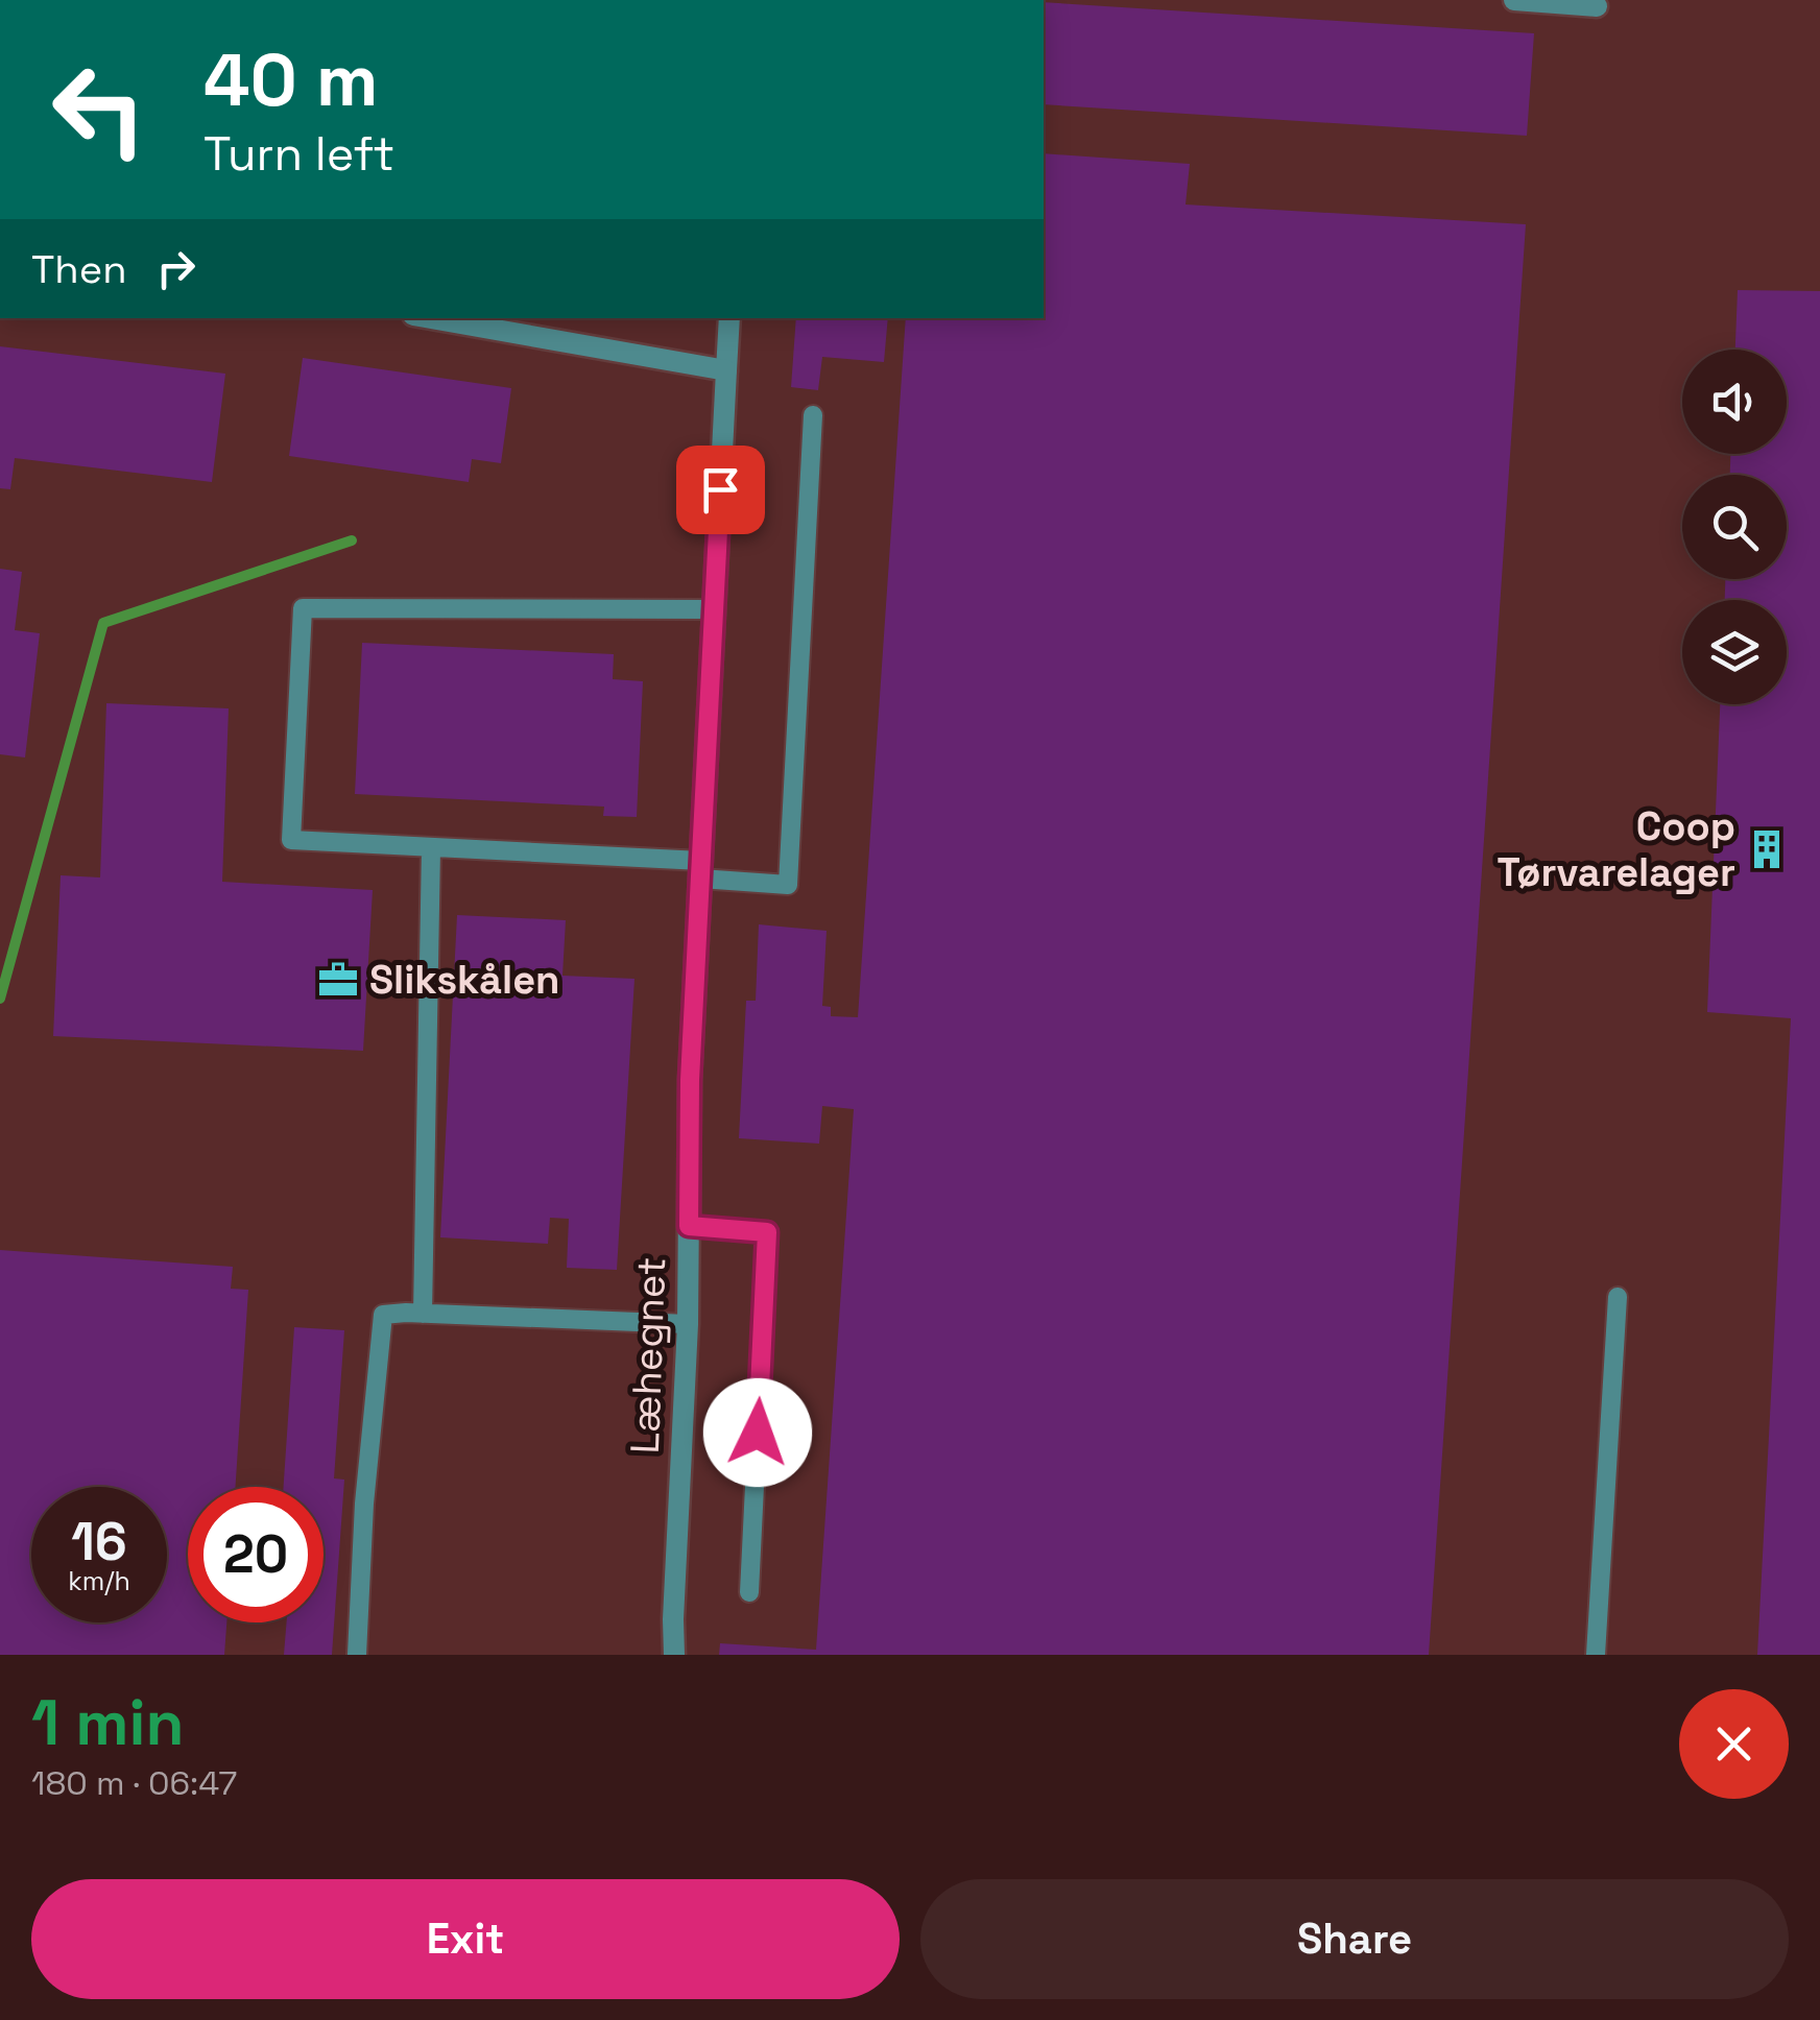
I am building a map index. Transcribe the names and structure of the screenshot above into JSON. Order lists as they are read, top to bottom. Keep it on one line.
{"streets":{"street":["Læhegnet"]},"places":{"building":["Coop Tørvarelager"],"office":["Slikskålen"]},"page":{"turn":["40 m","Turn left"],"then":"Then","speed":"16 km/h","limit":"20","heading":["1 min","180 m · 06:47"],"buttons":["Exit","Share"]}}
